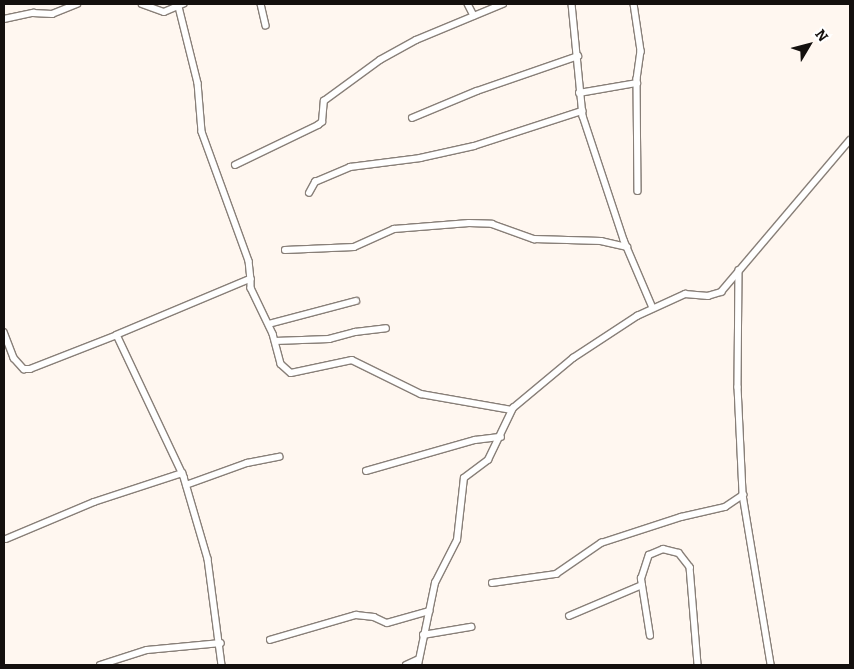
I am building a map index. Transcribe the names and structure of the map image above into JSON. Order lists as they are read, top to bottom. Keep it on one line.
{"north":"top right"}
